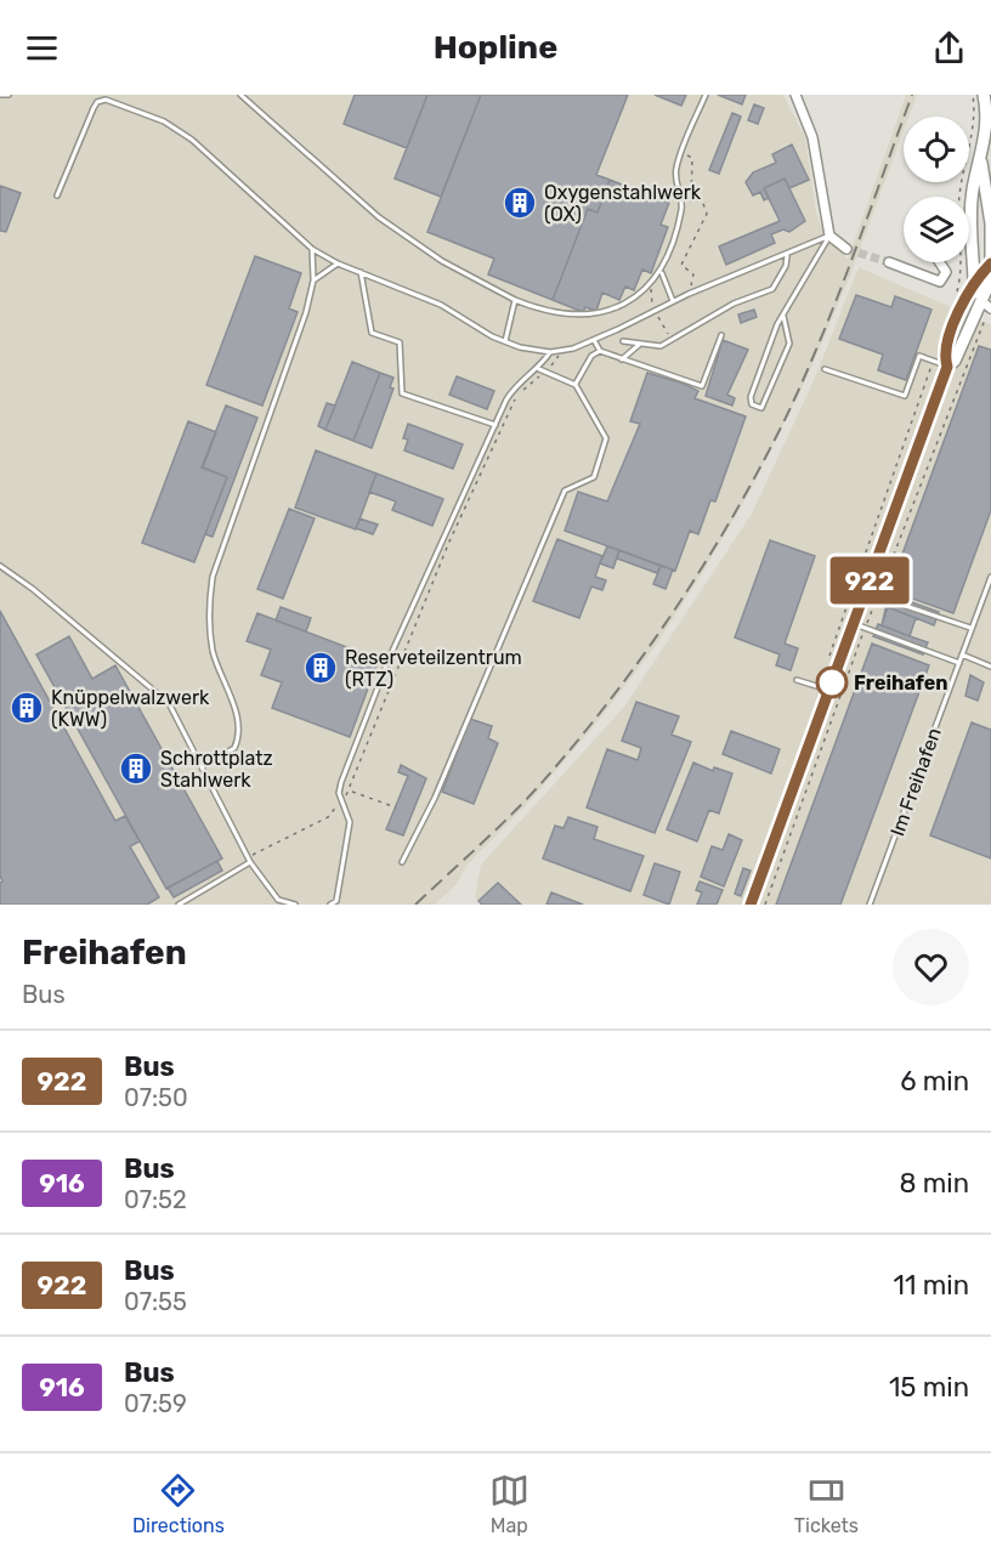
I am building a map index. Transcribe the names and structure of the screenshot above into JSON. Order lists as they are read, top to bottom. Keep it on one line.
{"streets":{"lane":["Im Freihafen"]},"places":{"building":["Oxygenstahlwerk (OX)","Reserveteilzentrum (RTZ)","Knüppelwalzwerk (KWW)","Schrottplatz Stahlwerk"],"other":["Freihafen"]},"lines":["bus line 922"],"page":{"header":"Hopline","on_map":"922","heading":["Freihafen","Bus"],"list":[{"mark":"922","name":"Bus","note":"07:50","value":"6 min"},{"mark":"916","name":"Bus","note":"07:52","value":"8 min"},{"mark":"922","name":"Bus","note":"07:55","value":"11 min"},{"mark":"916","name":"Bus","note":"07:59","value":"15 min"}],"tabs":["Directions","Map","Tickets"]}}
